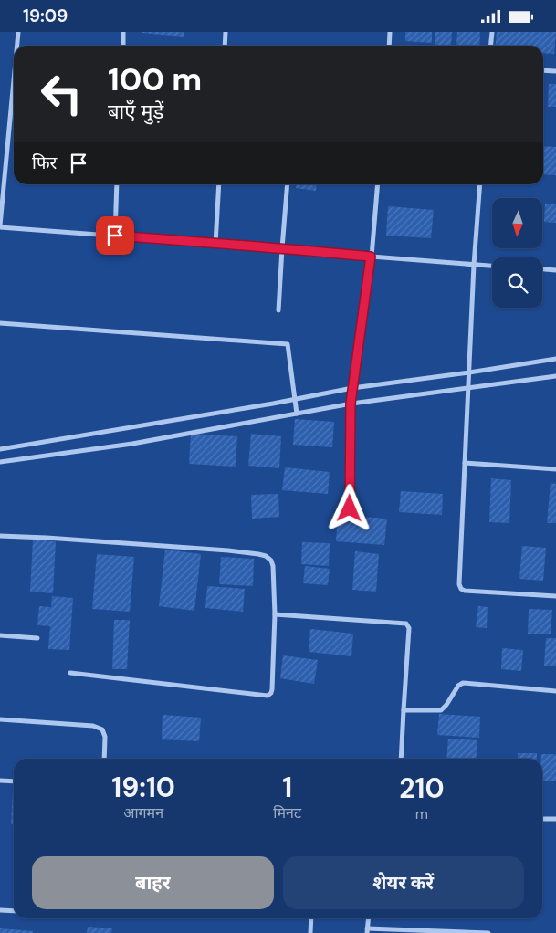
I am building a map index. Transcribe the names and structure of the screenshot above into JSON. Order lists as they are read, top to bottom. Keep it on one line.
{"north":"bottom","page":{"status":"19:09","turn":["100 m","बाएँ मुड़ें"],"then":"फिर","eta":["19:10","आगमन","1","मिनट","210","m"],"buttons":["बाहर","शेयर करें"]}}
